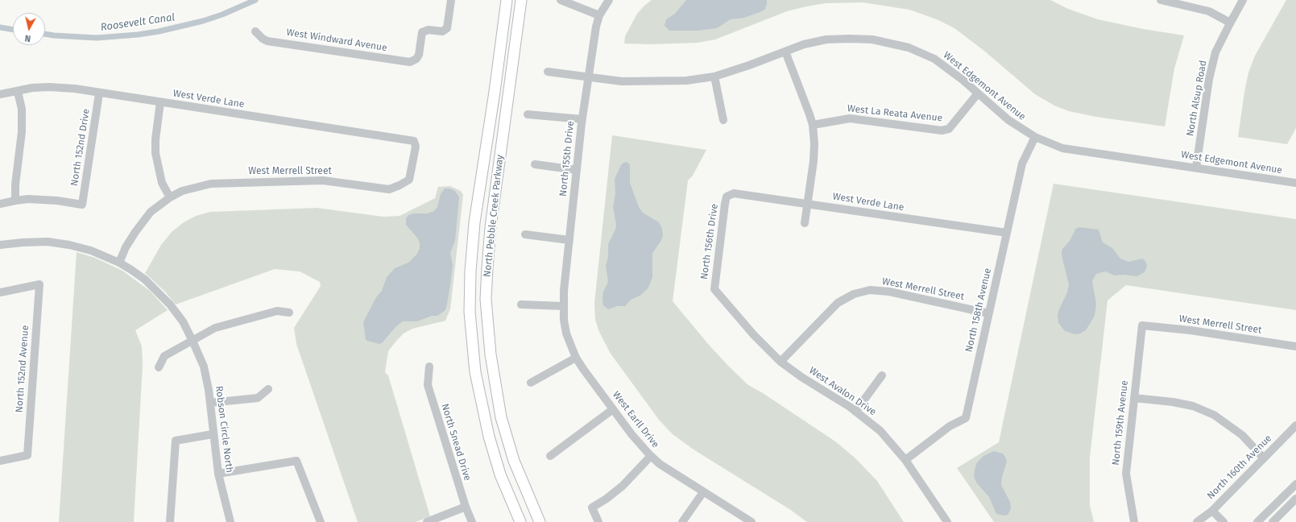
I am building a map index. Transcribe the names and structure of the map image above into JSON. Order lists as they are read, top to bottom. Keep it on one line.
{"streets":{"main road":["North Pebble Creek Parkway"],"street":["West Windward Avenue","West Edgemont Avenue","North Alsup Road","West Verde Lane","West La Reata Avenue","North 152nd Drive","North 155th Drive","West Merrell Street","North 156th Drive","North 158th Avenue","North 152nd Avenue","West Avalon Drive","West Earll Drive","North 159th Avenue","Robson Circle North","North Snead Drive","North 160th Avenue"]},"crossings":[["West Edgemont Avenue","North Alsup Road"],["West Edgemont Avenue","West La Reata Avenue"],["West Edgemont Avenue","North 155th Drive"],["West Edgemont Avenue","North 158th Avenue"],["West Verde Lane","North 152nd Drive"],["West Verde Lane","West Merrell Street"],["West Verde Lane","North 156th Drive"],["West Verde Lane","North 158th Avenue"],["North 155th Drive","West Earll Drive"],["West Merrell Street","North 158th Avenue"],["West Merrell Street","West Avalon Drive"],["West Merrell Street","North 159th Avenue"],["West Merrell Street","Robson Circle North"],["North 156th Drive","West Avalon Drive"],["North 158th Avenue","West Avalon Drive"]],"water":["Roosevelt Canal"],"north":"bottom"}
